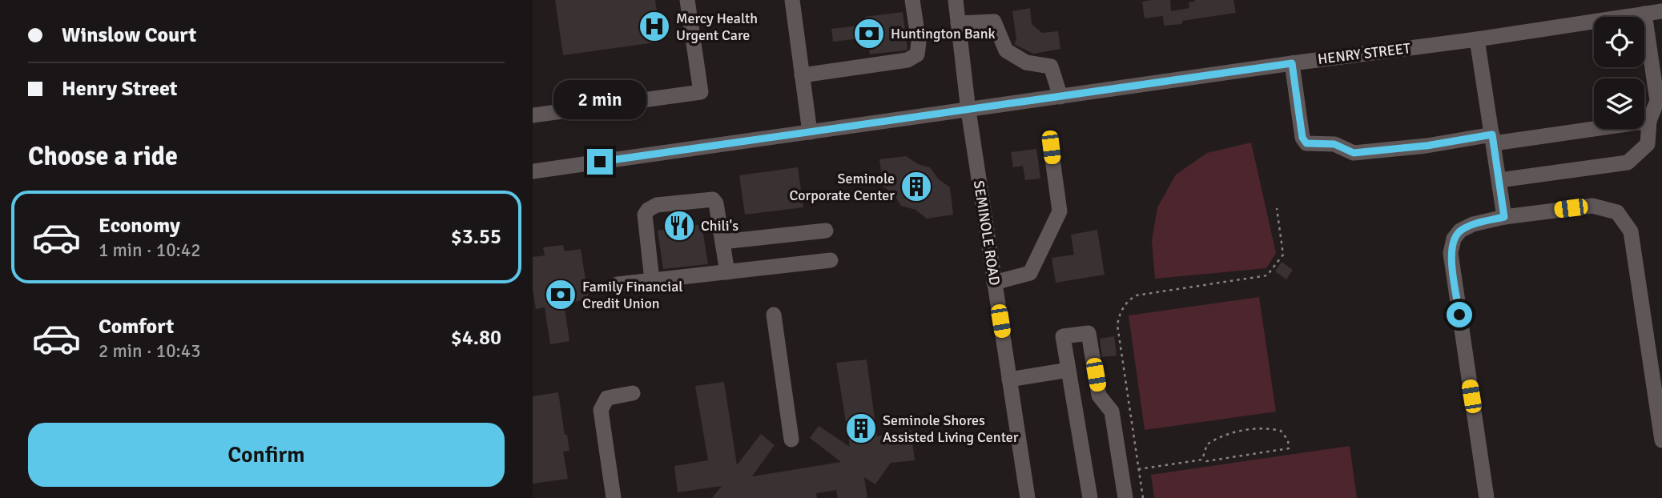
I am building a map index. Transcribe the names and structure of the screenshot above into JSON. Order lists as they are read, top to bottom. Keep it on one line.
{"streets":{"street":["HENRY STREET","SEMINOLE ROAD"]},"crossings":[["HENRY STREET","SEMINOLE ROAD"]],"places":{"hospital":["Mercy Health Urgent Care"],"bank":["Huntington Bank","Family Financial Credit Union"],"building":["Seminole Corporate Center","Seminole Shores Assisted Living Center"],"restaurant":["Chili's"]},"page":{"banner":["Winslow Court","Henry Street"],"bubble":"2 min","heading":"Choose a ride","list":[{"name":"Economy","note":"1 min · 10:42","value":"$3.55"},{"name":"Comfort","note":"2 min · 10:43","value":"$4.80"}],"buttons":"Confirm"}}
